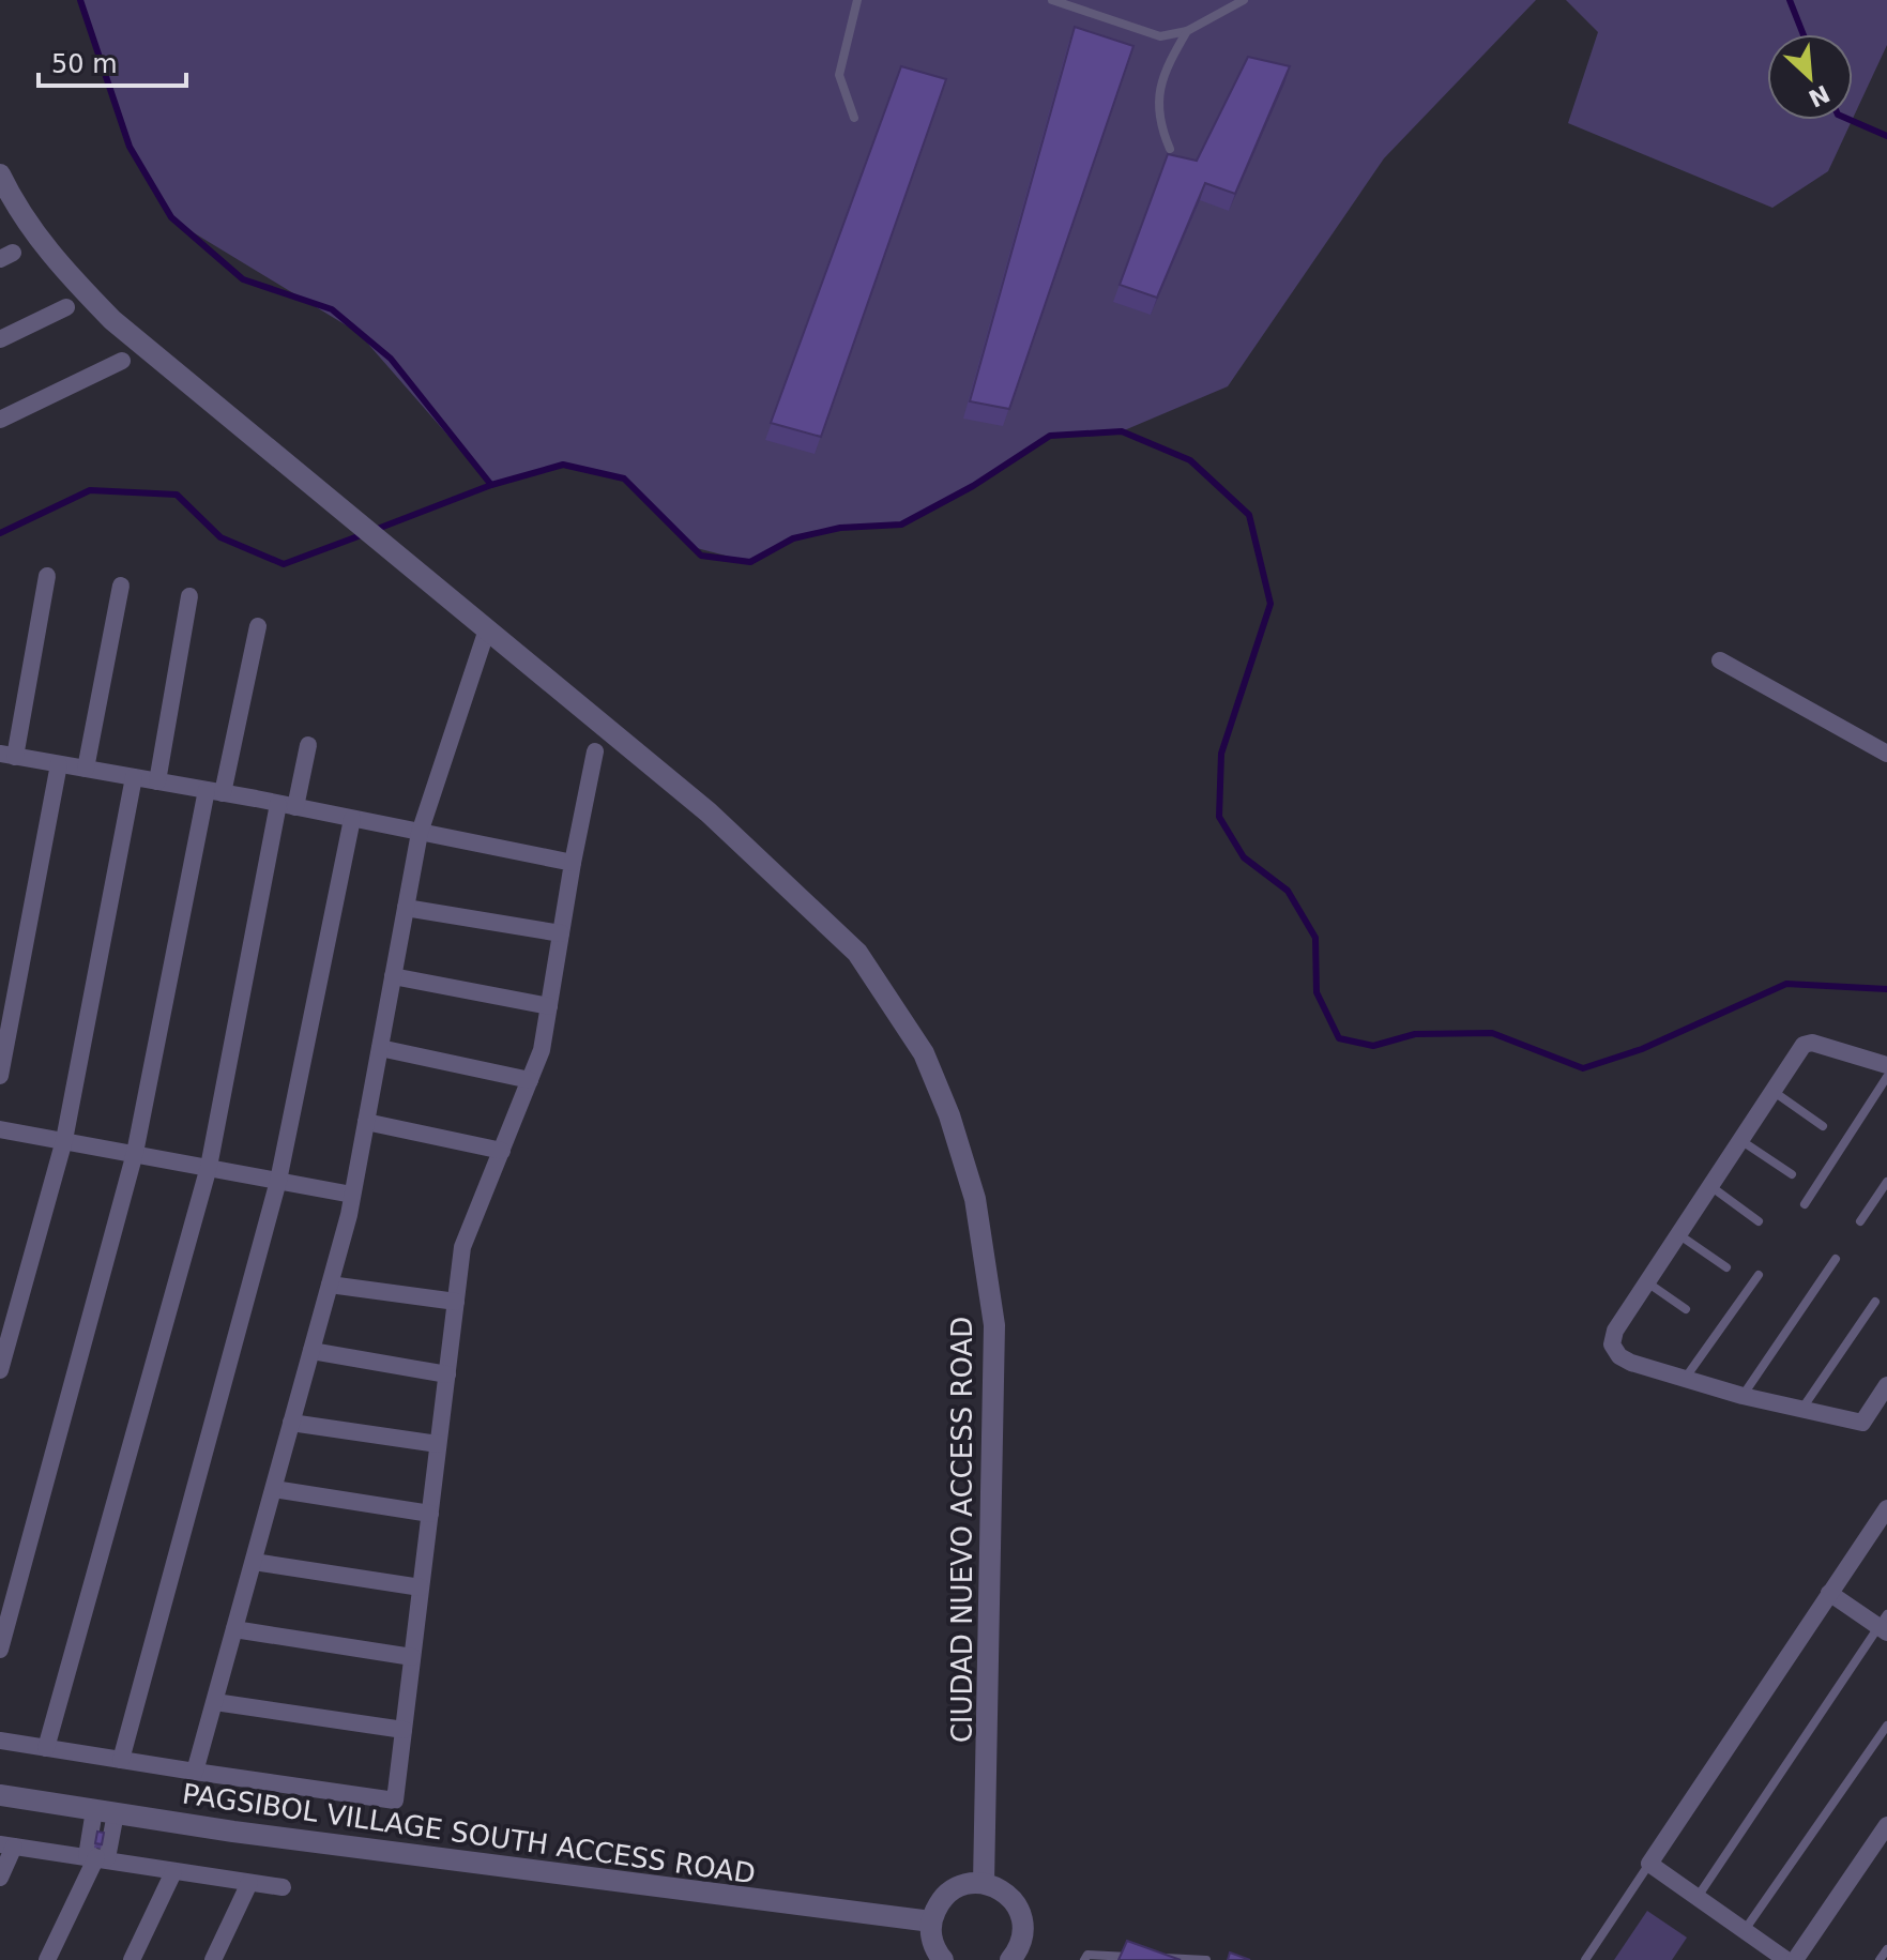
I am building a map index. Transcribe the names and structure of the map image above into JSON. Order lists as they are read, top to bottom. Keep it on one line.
{"streets":{"street":["CIUDAD NUEVO ACCESS ROAD","PAGSIBOL VILLAGE SOUTH ACCESS ROAD"]},"scale_bar":"50 m","north":"bottom right"}
